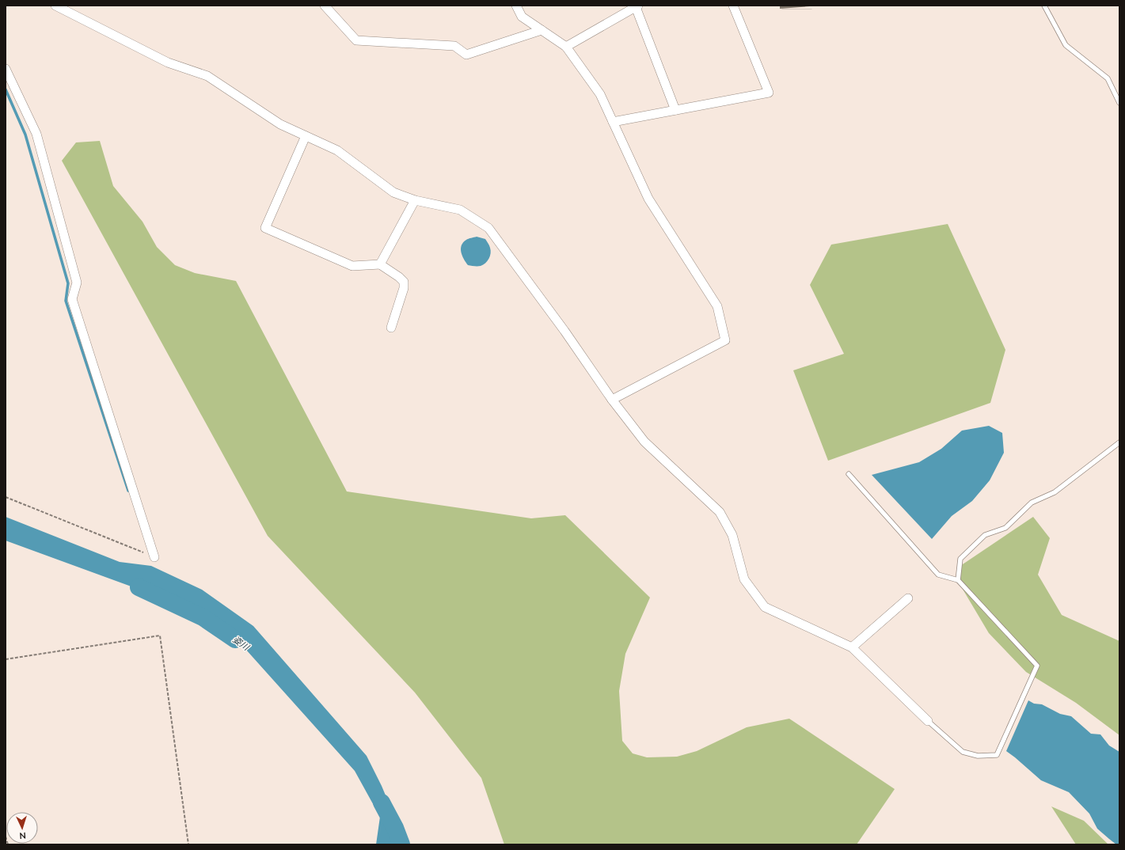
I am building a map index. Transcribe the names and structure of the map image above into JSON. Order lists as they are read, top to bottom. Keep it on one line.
{"water":["姿川"],"north":"bottom"}
